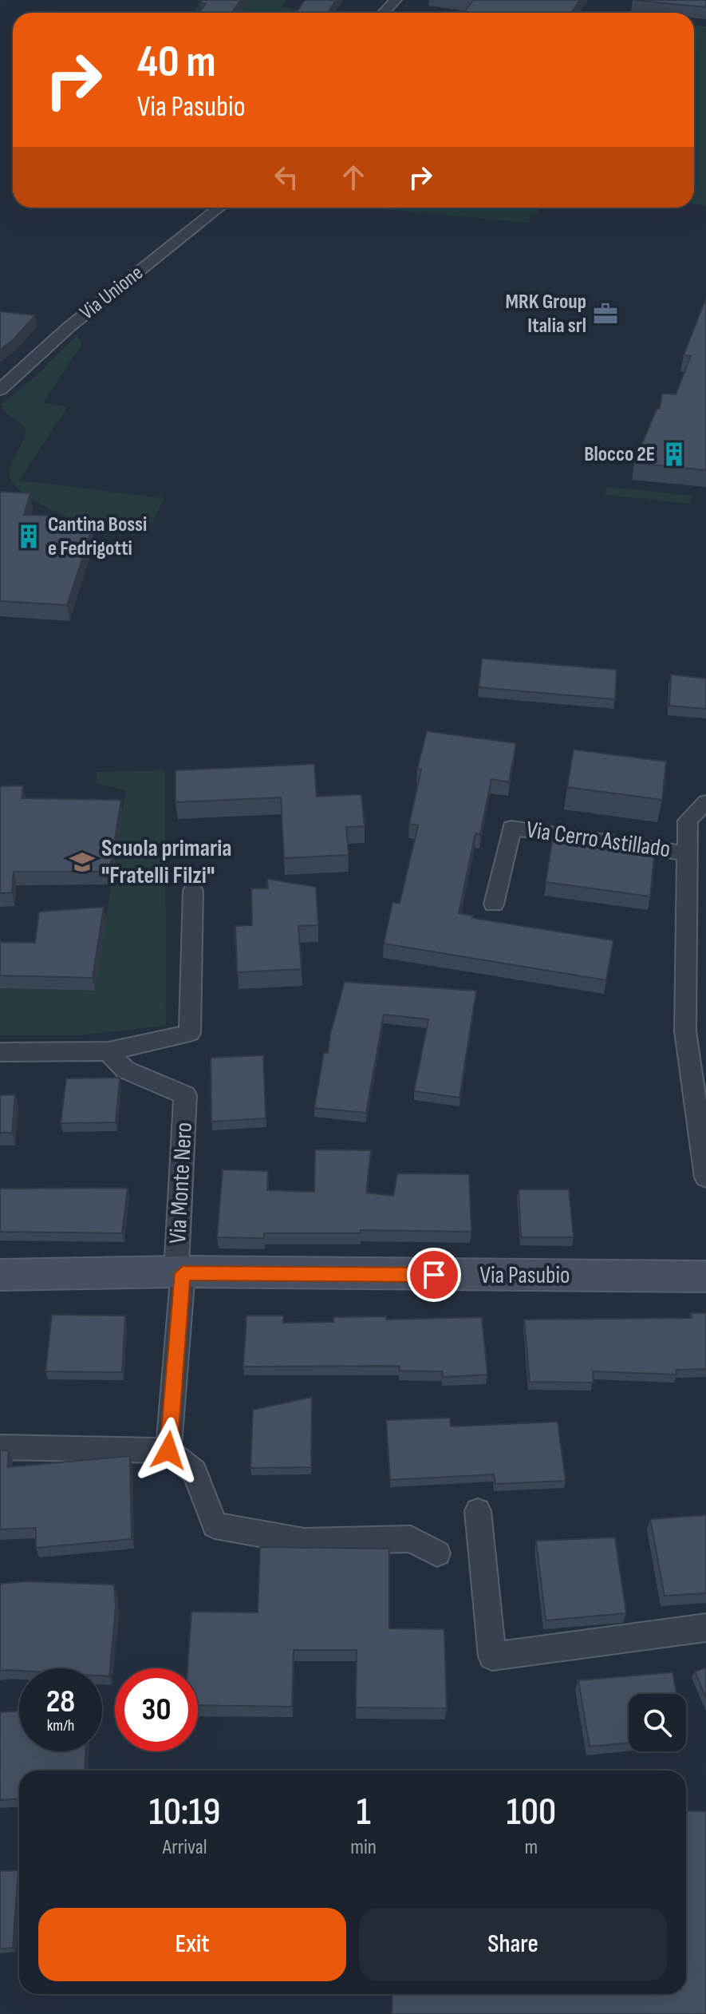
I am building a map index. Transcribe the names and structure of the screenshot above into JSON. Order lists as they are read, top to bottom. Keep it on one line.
{"streets":{"street":["Via Unione","Via Cerro Astillado","Via Monte Nero","Via Pasubio"]},"crossings":[["Via Monte Nero","Via Pasubio"]],"places":{"office":["MRK Group Italia srl"],"building":["Blocco 2E","Cantina Bossi e Fedrigotti"],"school or university":["Scuola primaria \"Fratelli Filzi\""]},"page":{"turn":["40 m","Via Pasubio"],"speed":"28 km/h","limit":"30","eta":["10:19","Arrival","1","min","100","m"],"buttons":["Exit","Share"]}}
